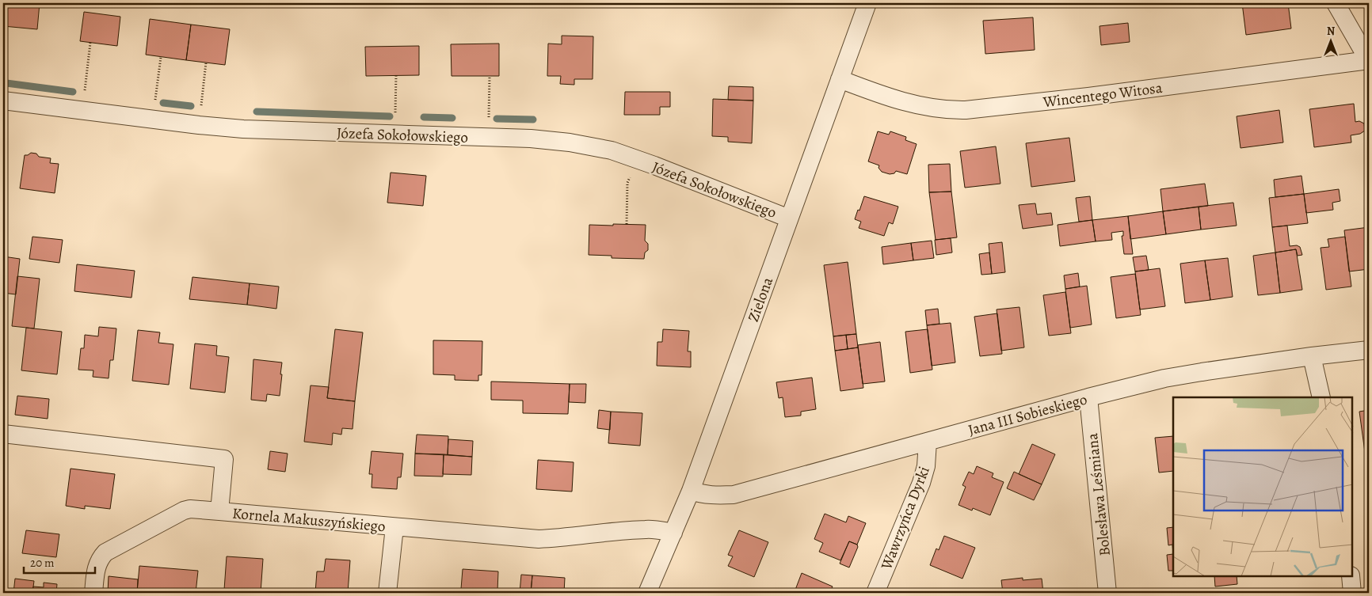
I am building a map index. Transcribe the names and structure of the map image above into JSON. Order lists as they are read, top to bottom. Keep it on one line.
{"streets":{"street":["Wincentego Witosa","Józefa Sokołowskiego","Zielona","Jana III Sobieskiego","Bolesława Leśmiana","Wawrzyńca Dyrki","Kornela Makuszyńskiego"]},"crossings":[["Wincentego Witosa","Zielona"],["Józefa Sokołowskiego","Zielona"],["Zielona","Jana III Sobieskiego"],["Zielona","Kornela Makuszyńskiego"],["Jana III Sobieskiego","Bolesława Leśmiana"],["Jana III Sobieskiego","Wawrzyńca Dyrki"]],"scale_bar":"20 m","north":"top"}
